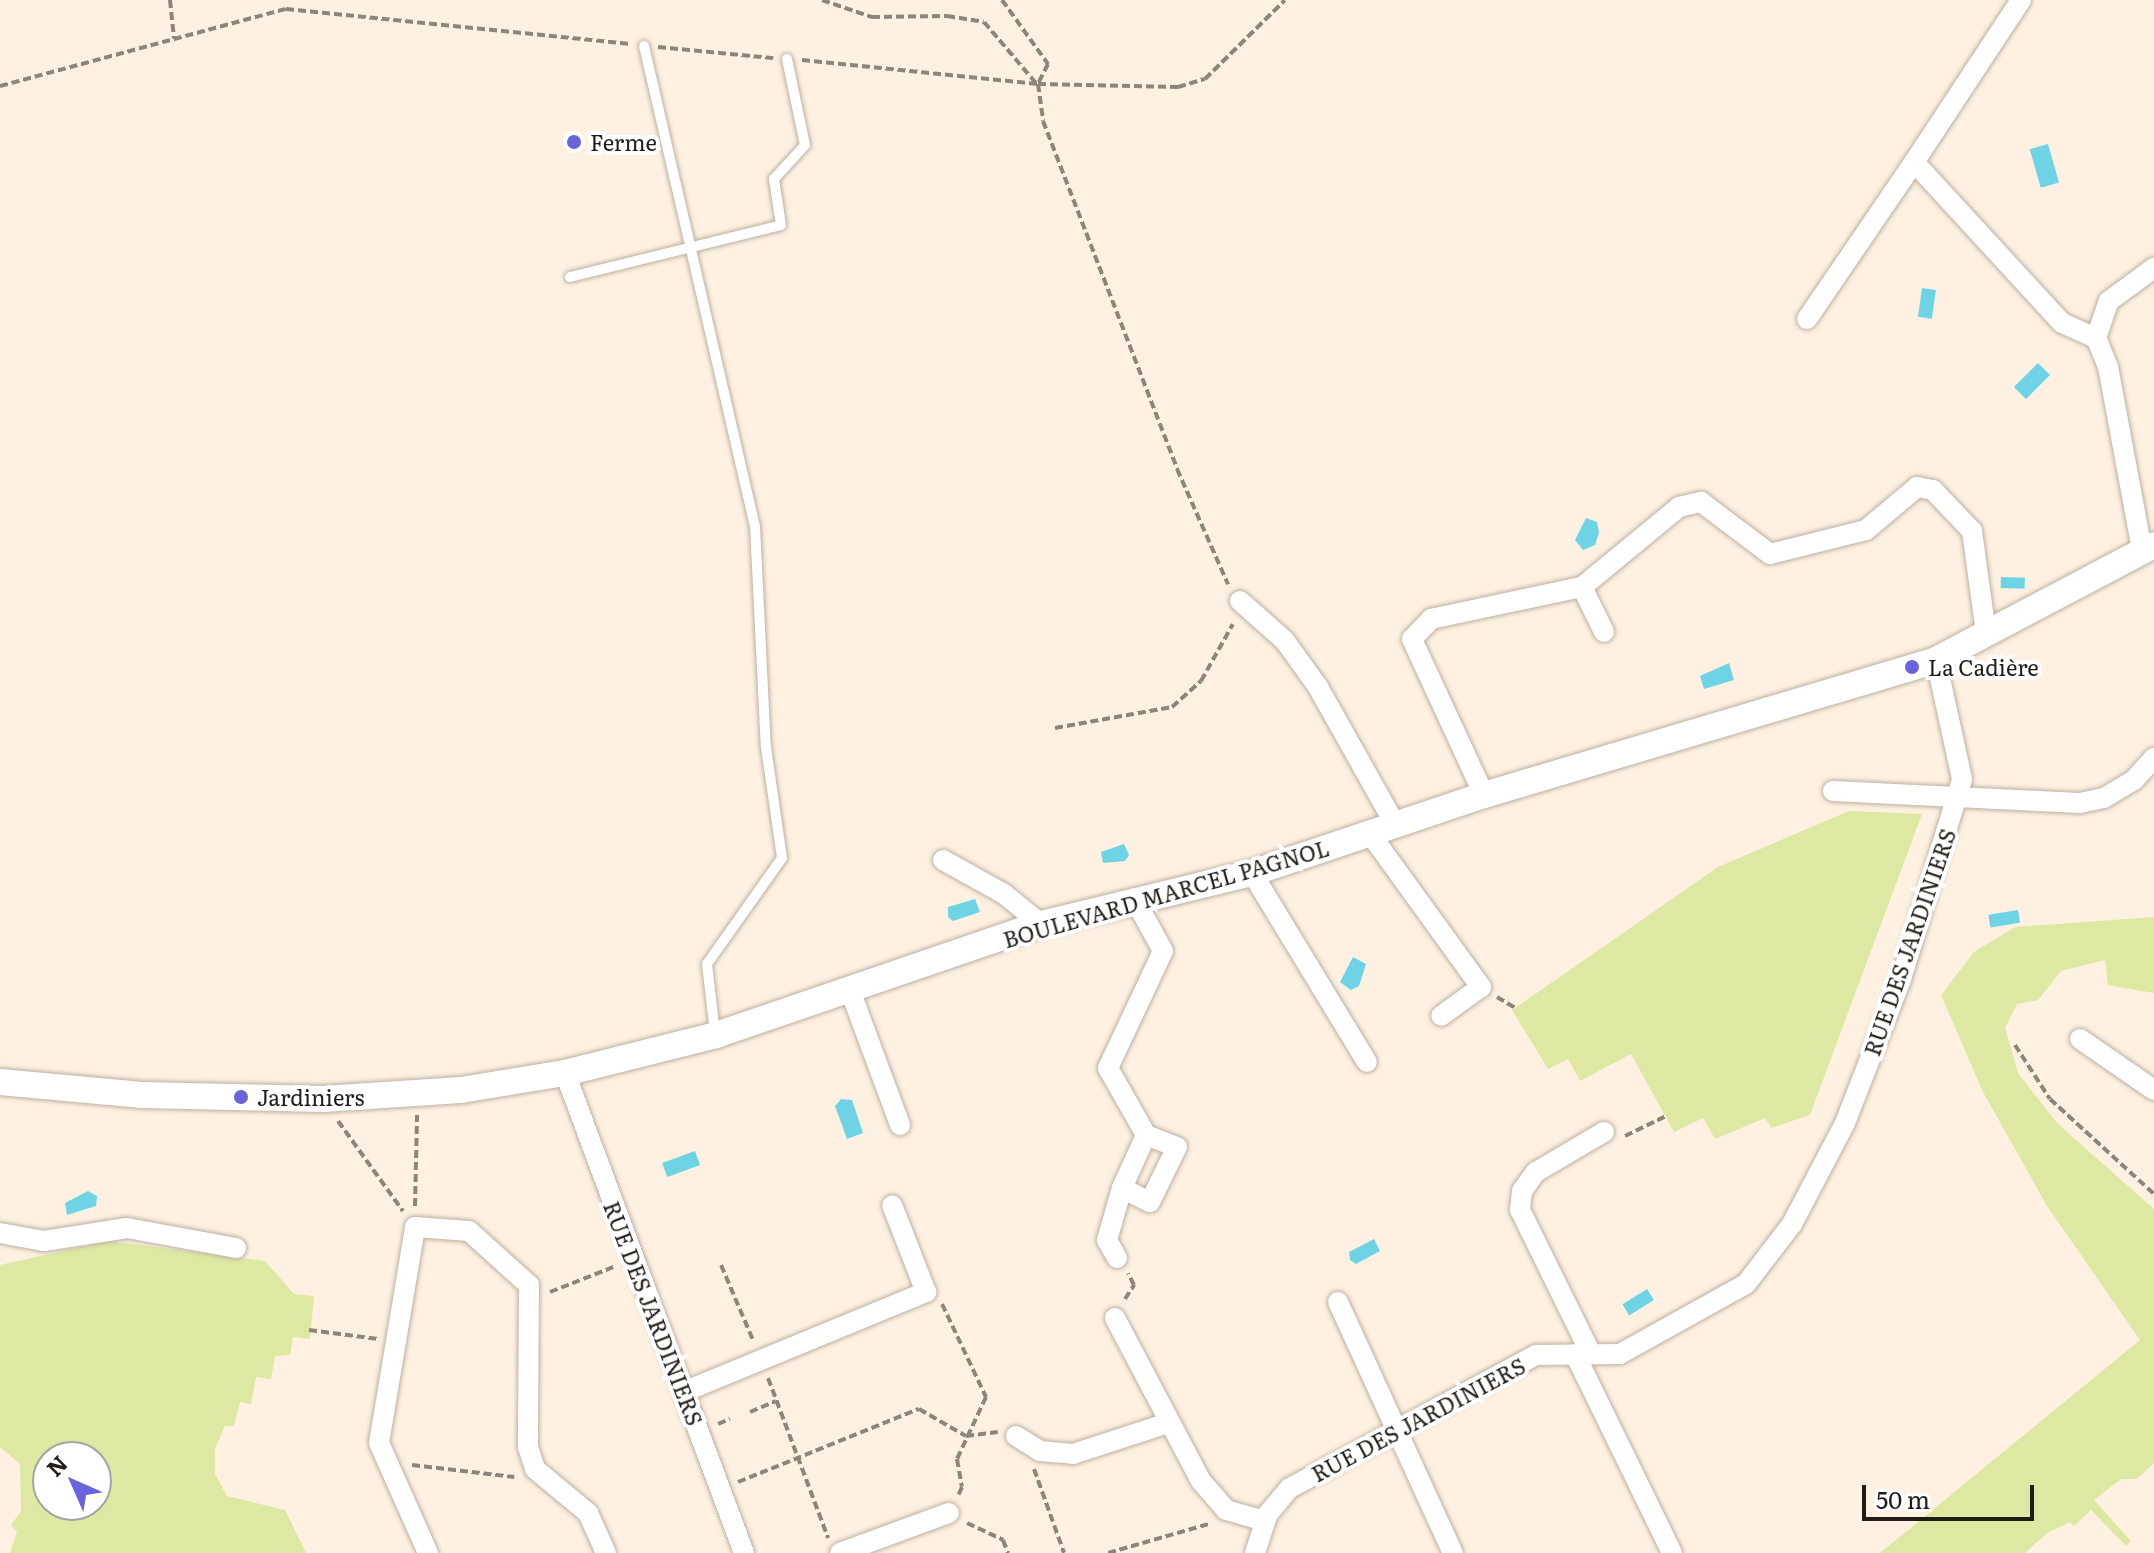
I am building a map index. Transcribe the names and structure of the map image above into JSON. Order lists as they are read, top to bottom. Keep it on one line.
{"streets":{"street":["BOULEVARD MARCEL PAGNOL","RUE DES JARDINIERS"]},"crossings":[["BOULEVARD MARCEL PAGNOL","RUE DES JARDINIERS"]],"places":["Ferme","La Cadière","Jardiniers"],"scale_bar":"50 m","north":"top left"}
